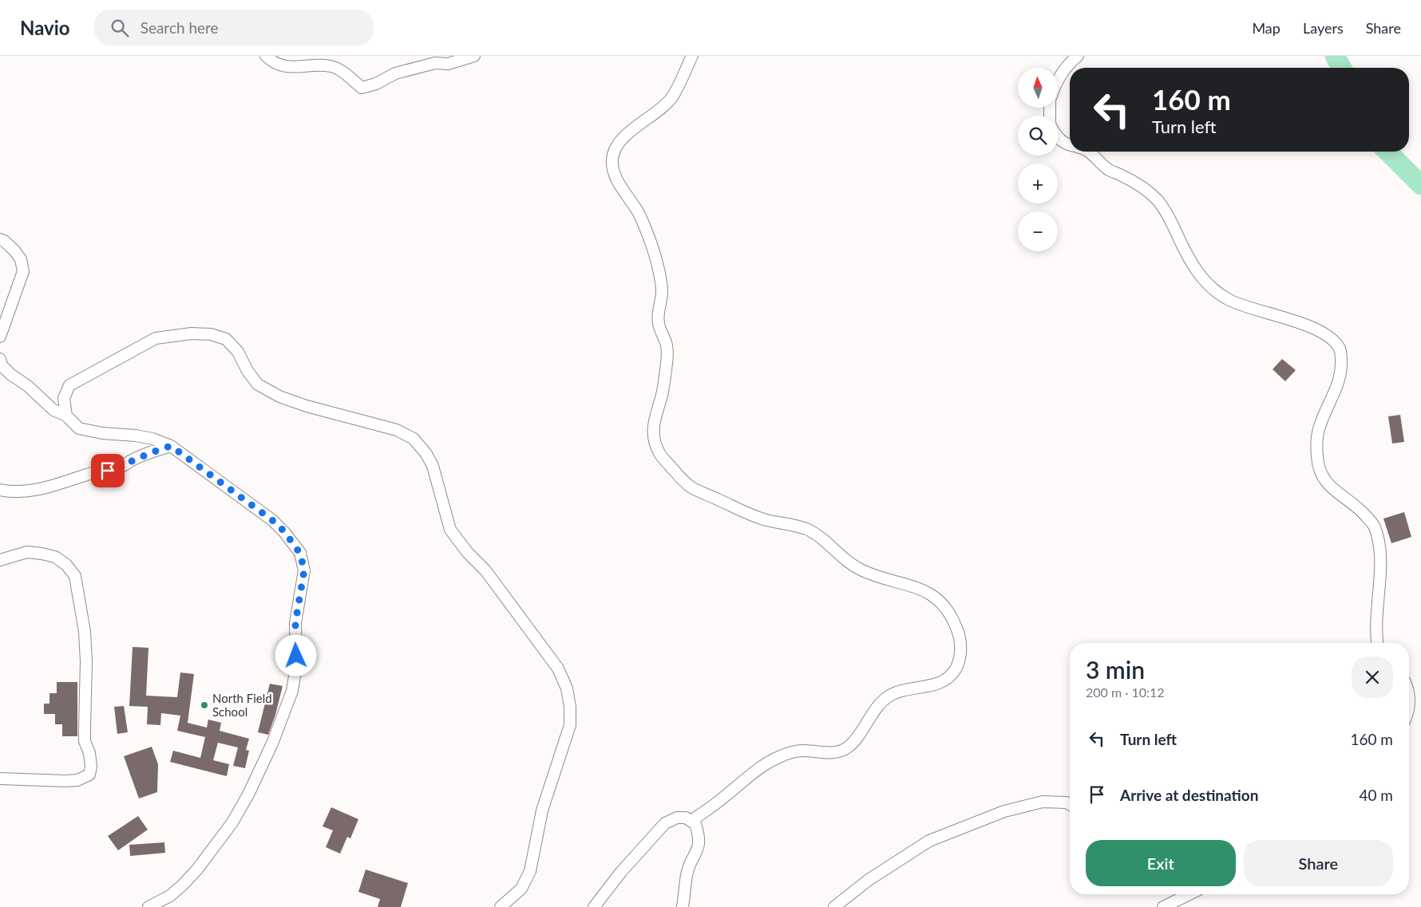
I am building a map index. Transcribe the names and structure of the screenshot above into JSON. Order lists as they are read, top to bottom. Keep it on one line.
{"places":["North Field School"],"north":"top","page":{"header":"Navio","search":"Search here","nav":["Map","Layers","Share"],"map_buttons":["+","−"],"turn":["160 m","Turn left"],"heading":["3 min","200 m · 10:12"],"list":[{"name":"Turn left","value":"160 m"},{"name":"Arrive at destination","value":"40 m"}],"buttons":["Exit","Share"]}}
